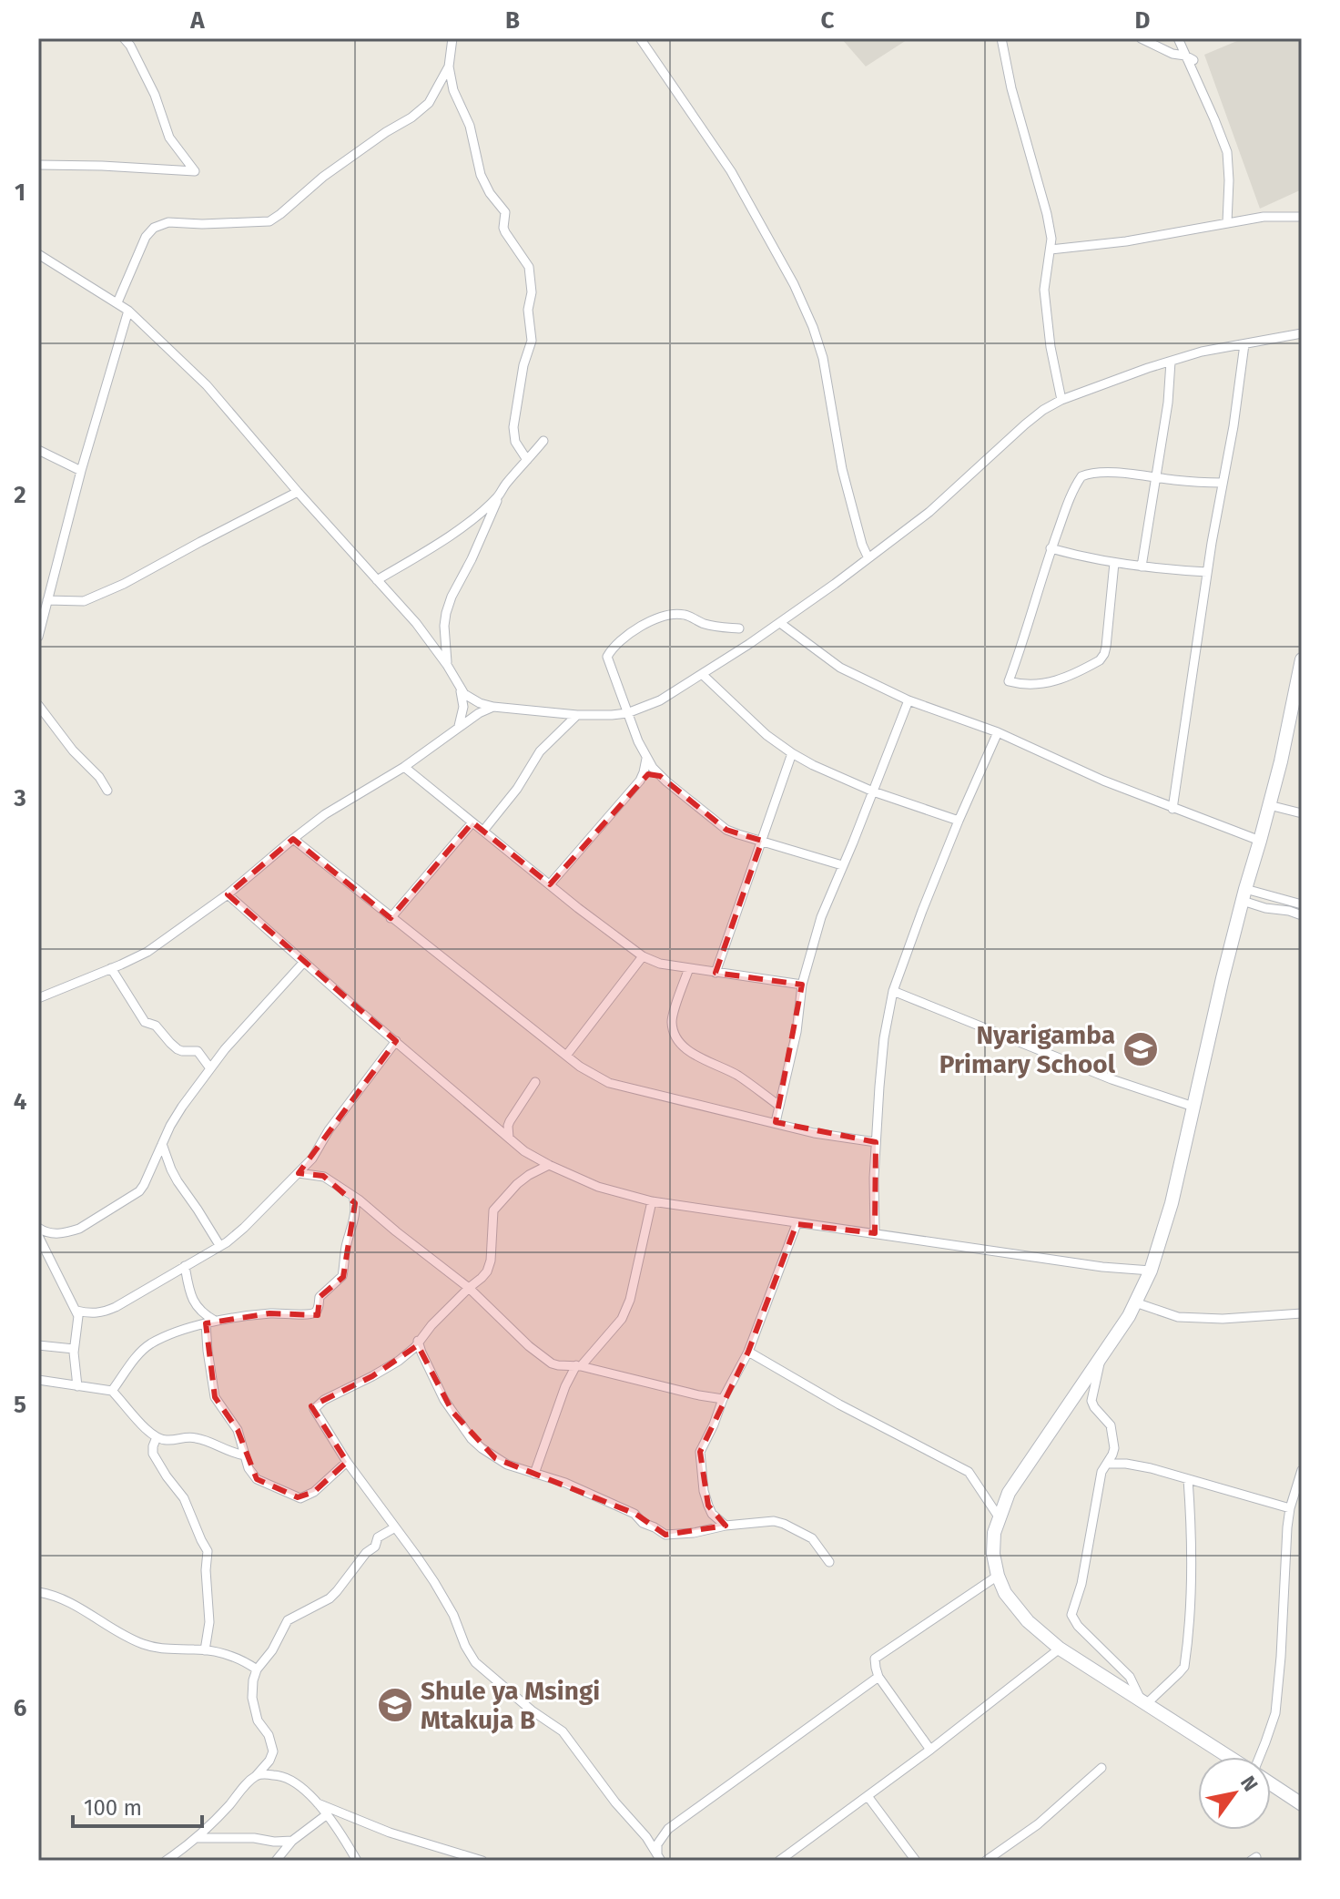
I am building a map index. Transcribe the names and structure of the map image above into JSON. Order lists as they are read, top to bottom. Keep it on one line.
{"places":{"school or university":["Nyarigamba Primary School","Shule ya Msingi Mtakuja B"]},"scale_bar":"100 m","north":"top right","grid":{"columns":["A","B","C","D"],"rows":["1","2","3","4","5","6"]}}
